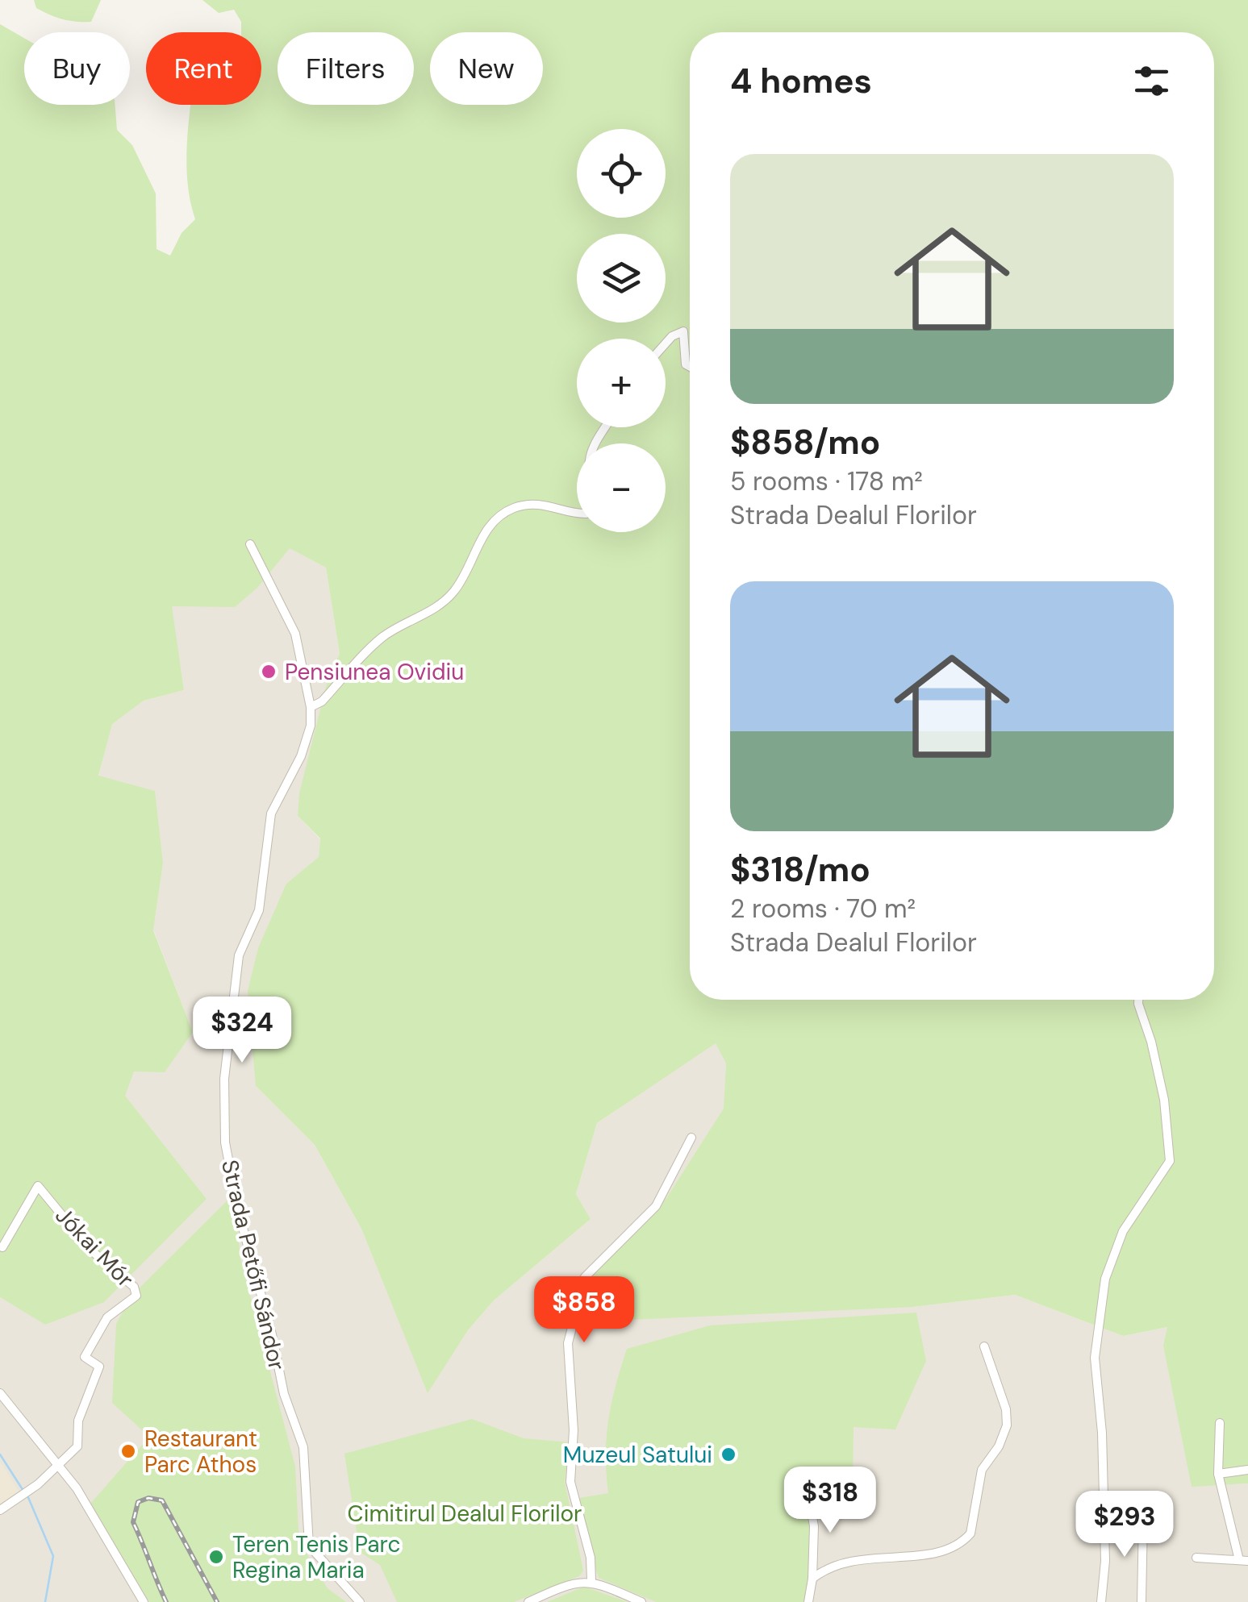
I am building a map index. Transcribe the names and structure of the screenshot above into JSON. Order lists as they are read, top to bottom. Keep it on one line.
{"streets":{"street":["Jókai Mór","Strada Petőfi Sándor"]},"parks":["Cimitirul Dealul Florilor"],"places":["Pensiunea Ovidiu","Restaurant Parc Athos","Muzeul Satului","Teren Tenis Parc Regina Maria"],"page":{"chip":["Buy","Rent","Filters","New"],"heading":"4 homes","map_buttons":["+","−"],"list":[{"name":"$858/mo","note":"5 rooms · 178 m² · Strada Dealul Florilor"},{"name":"$318/mo","note":"2 rooms · 70 m² · Strada Dealul Florilor"}],"price":["$324","$858","$318","$293"]}}
